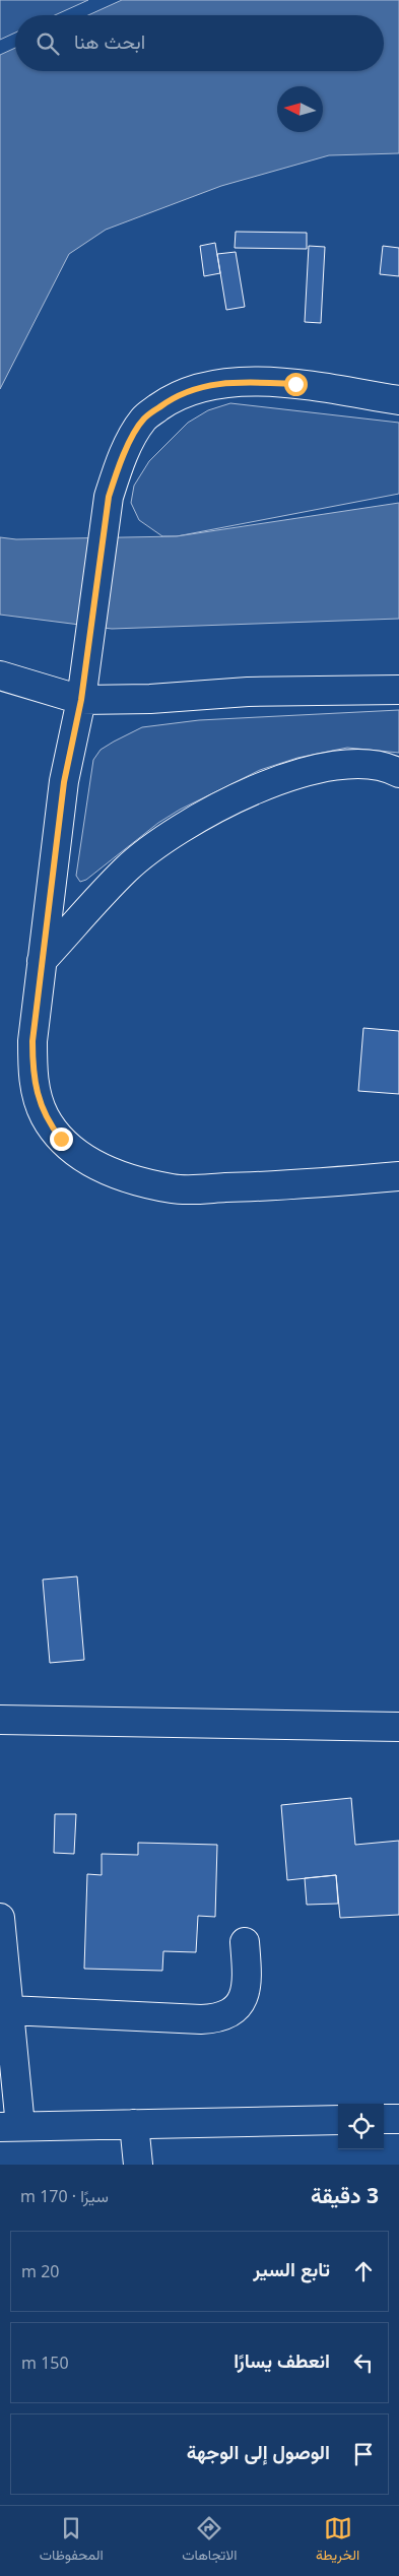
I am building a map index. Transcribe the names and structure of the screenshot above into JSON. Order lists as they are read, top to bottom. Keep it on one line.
{"north":"left","page":{"search":"ابحث هنا","heading":["3 دقيقة","سيرًا · 170 m"],"list":[["تابع السير","20 m"],["انعطف يسارًا","150 m"],"الوصول إلى الوجهة"],"nav":["الخريطة","الاتجاهات","المحفوظات"]}}
